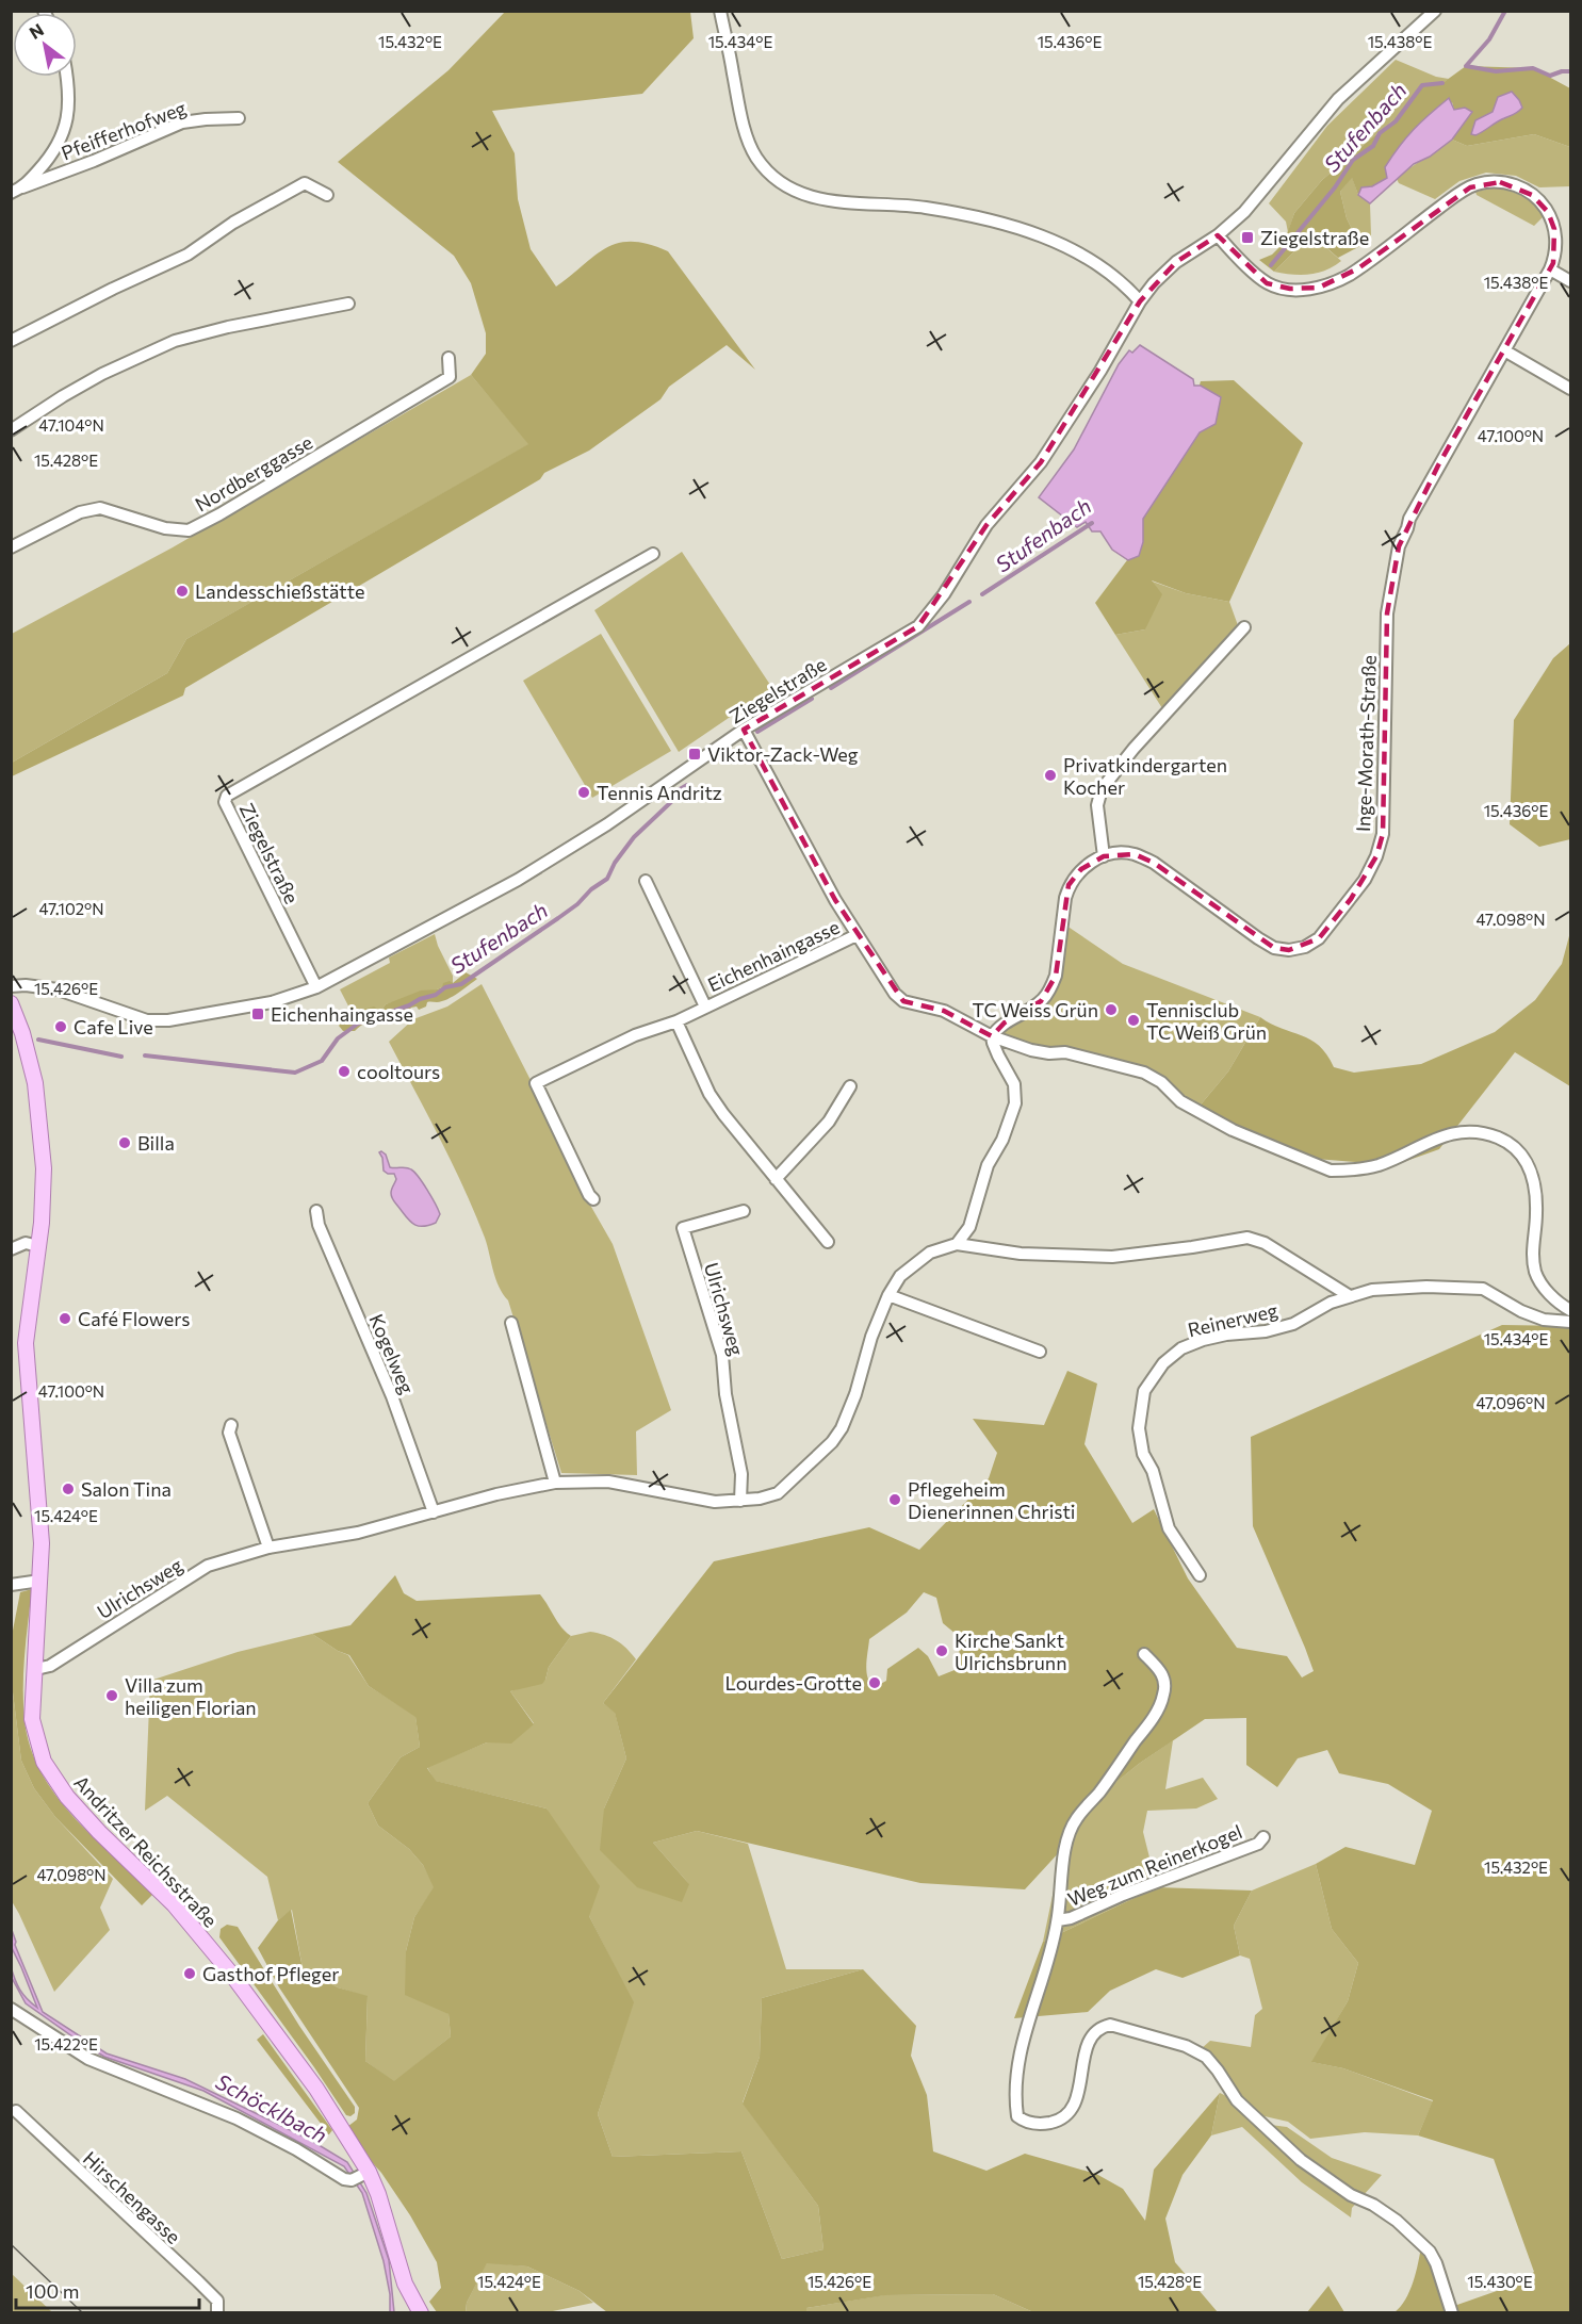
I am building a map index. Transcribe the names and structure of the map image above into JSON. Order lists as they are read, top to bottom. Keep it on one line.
{"streets":{"main road":["Andritzer Reichsstraße"],"street":["Pfeifferhofweg","Nordberggasse","Ziegelstraße","Inge-Morath-Straße","Eichenhaingasse","Ulrichsweg","Reinerweg","Kogelweg","Weg zum Reinerkogel","Hirschengasse"]},"crossings":[["Ziegelstraße","Inge-Morath-Straße"],["Ulrichsweg","Reinerweg"],["Ulrichsweg","Kogelweg"],["Ulrichsweg","Andritzer Reichsstraße"]],"water":["Stufenbach","Schöcklbach"],"places":{"transit":["Ziegelstraße","Viktor-Zack-Weg","Eichenhaingasse"],"other":["Landesschießstätte","Privatkindergarten Kocher","Tennis Andritz","TC Weiss Grün","Tennisclub TC Weiß Grün","Cafe Live","cooltours","Billa","Café Flowers","Salon Tina","Pflegeheim Dienerinnen Christi","Kirche Sankt Ulrichsbrunn","Lourdes-Grotte","Villa zum heiligen Florian","Gasthof Pfleger"]},"scale_bar":"100 m","north":"top left","coordinates":["15.432°E","15.434°E","15.436°E","15.438°E","47.104°N","47.100°N","15.428°E","47.102°N","47.098°N","15.426°E","47.096°N","15.424°E","15.422°E","15.430°E"]}
